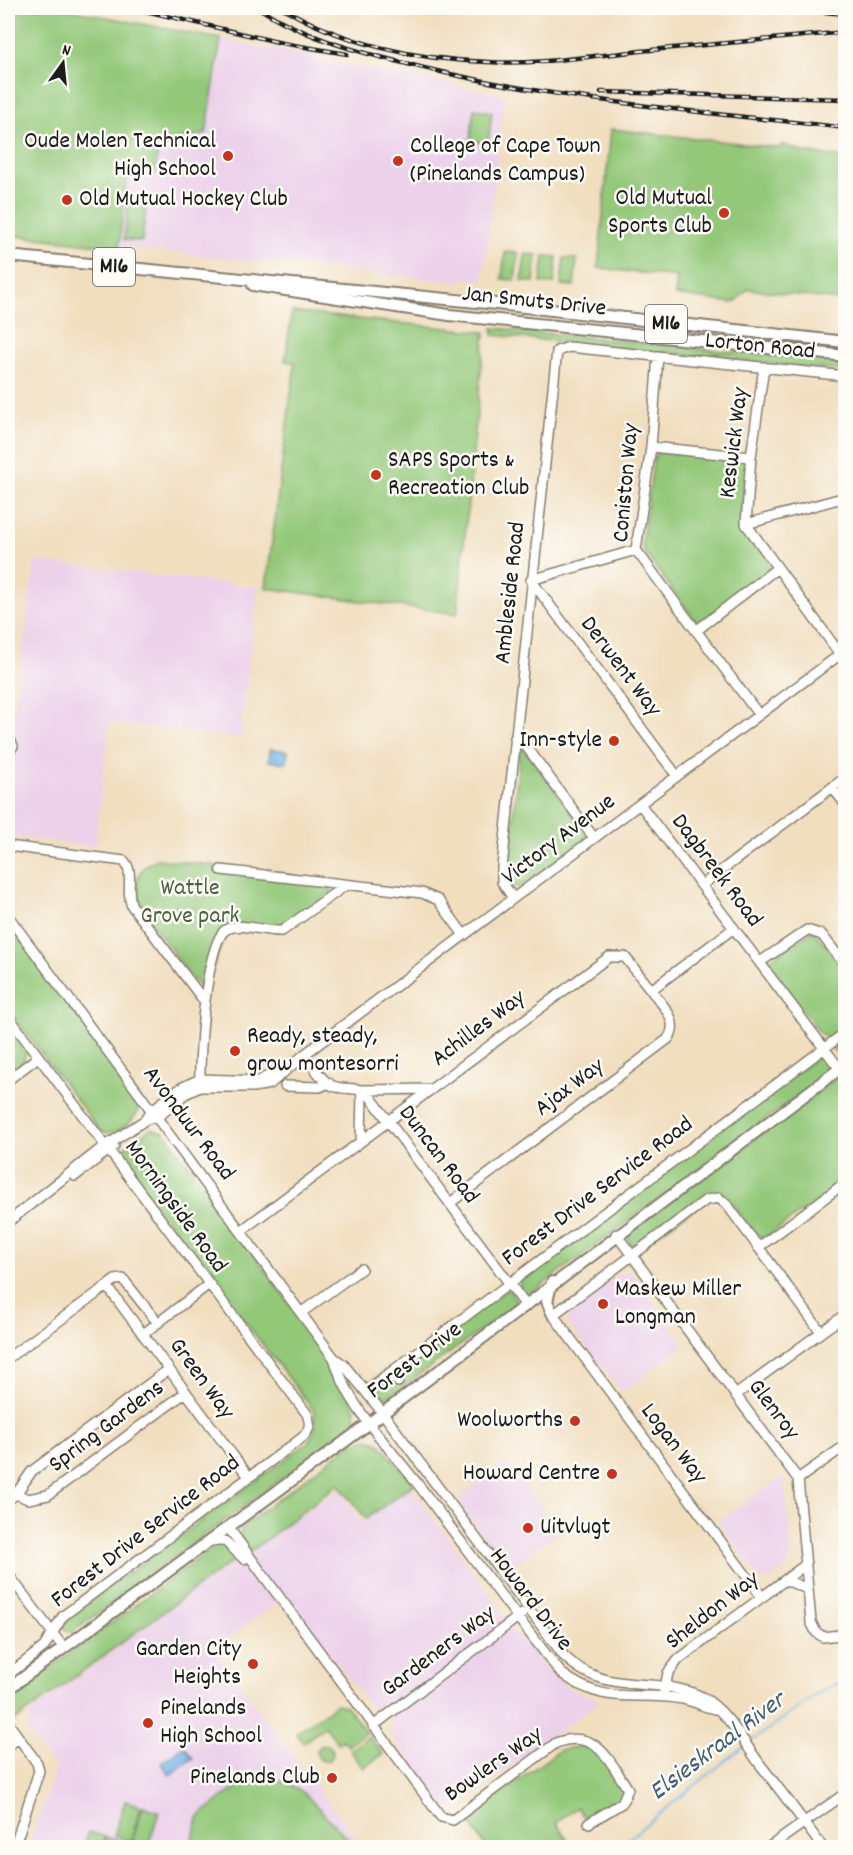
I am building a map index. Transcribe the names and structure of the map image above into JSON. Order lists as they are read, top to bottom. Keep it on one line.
{"streets":{"main road":["M16","Jan Smuts Drive","Forest Drive"],"street":["Lorton Road","Keswick Way","Coniston Way","Ambleside Road","Derwent Way","Victory Avenue","Dagbreek Road","Achilles Way","Ajax Way","Avonduur Road","Duncan Road","Forest Drive Service Road","Morningside Road","Green Way","Glenroy","Spring Gardens","Logan Way","Howard Drive","Sheldon Way","Gardeners Way","Bowlers Way"]},"crossings":[["Lorton Road","Keswick Way"],["Lorton Road","Coniston Way"],["Lorton Road","Ambleside Road"],["Keswick Way","Victory Avenue"],["Coniston Way","Victory Avenue"],["Ambleside Road","Derwent Way"],["Ambleside Road","Victory Avenue"],["Derwent Way","Victory Avenue"],["Victory Avenue","Dagbreek Road"],["Dagbreek Road","Forest Drive Service Road"],["Dagbreek Road","Forest Drive"],["Achilles Way","Ajax Way"],["Achilles Way","Avonduur Road"],["Achilles Way","Duncan Road"],["Ajax Way","Duncan Road"],["Avonduur Road","Forest Drive"],["Avonduur Road","Howard Drive"],["Duncan Road","Forest Drive Service Road"],["Duncan Road","Forest Drive"],["Forest Drive Service Road","Morningside Road"],["Forest Drive Service Road","Green Way"],["Morningside Road","Green Way"],["Forest Drive","Glenroy"],["Forest Drive","Howard Drive"],["Green Way","Spring Gardens"],["Logan Way","Sheldon Way"],["Howard Drive","Sheldon Way"],["Howard Drive","Gardeners Way"],["Gardeners Way","Bowlers Way"]],"water":["Elsieskraal River"],"parks":["Wattle Grove park"],"places":["Oude Molen Technical High School","College of Cape Town (Pinelands Campus)","Old Mutual Hockey Club","Old Mutual Sports Club","SAPS Sports & Recreation Club","Inn-style","Ready, steady, grow montesorri","Maskew Miller Longman","Woolworths","Howard Centre","Uitvlugt","Garden City Heights","Pinelands High School","Pinelands Club"],"north":"top"}
